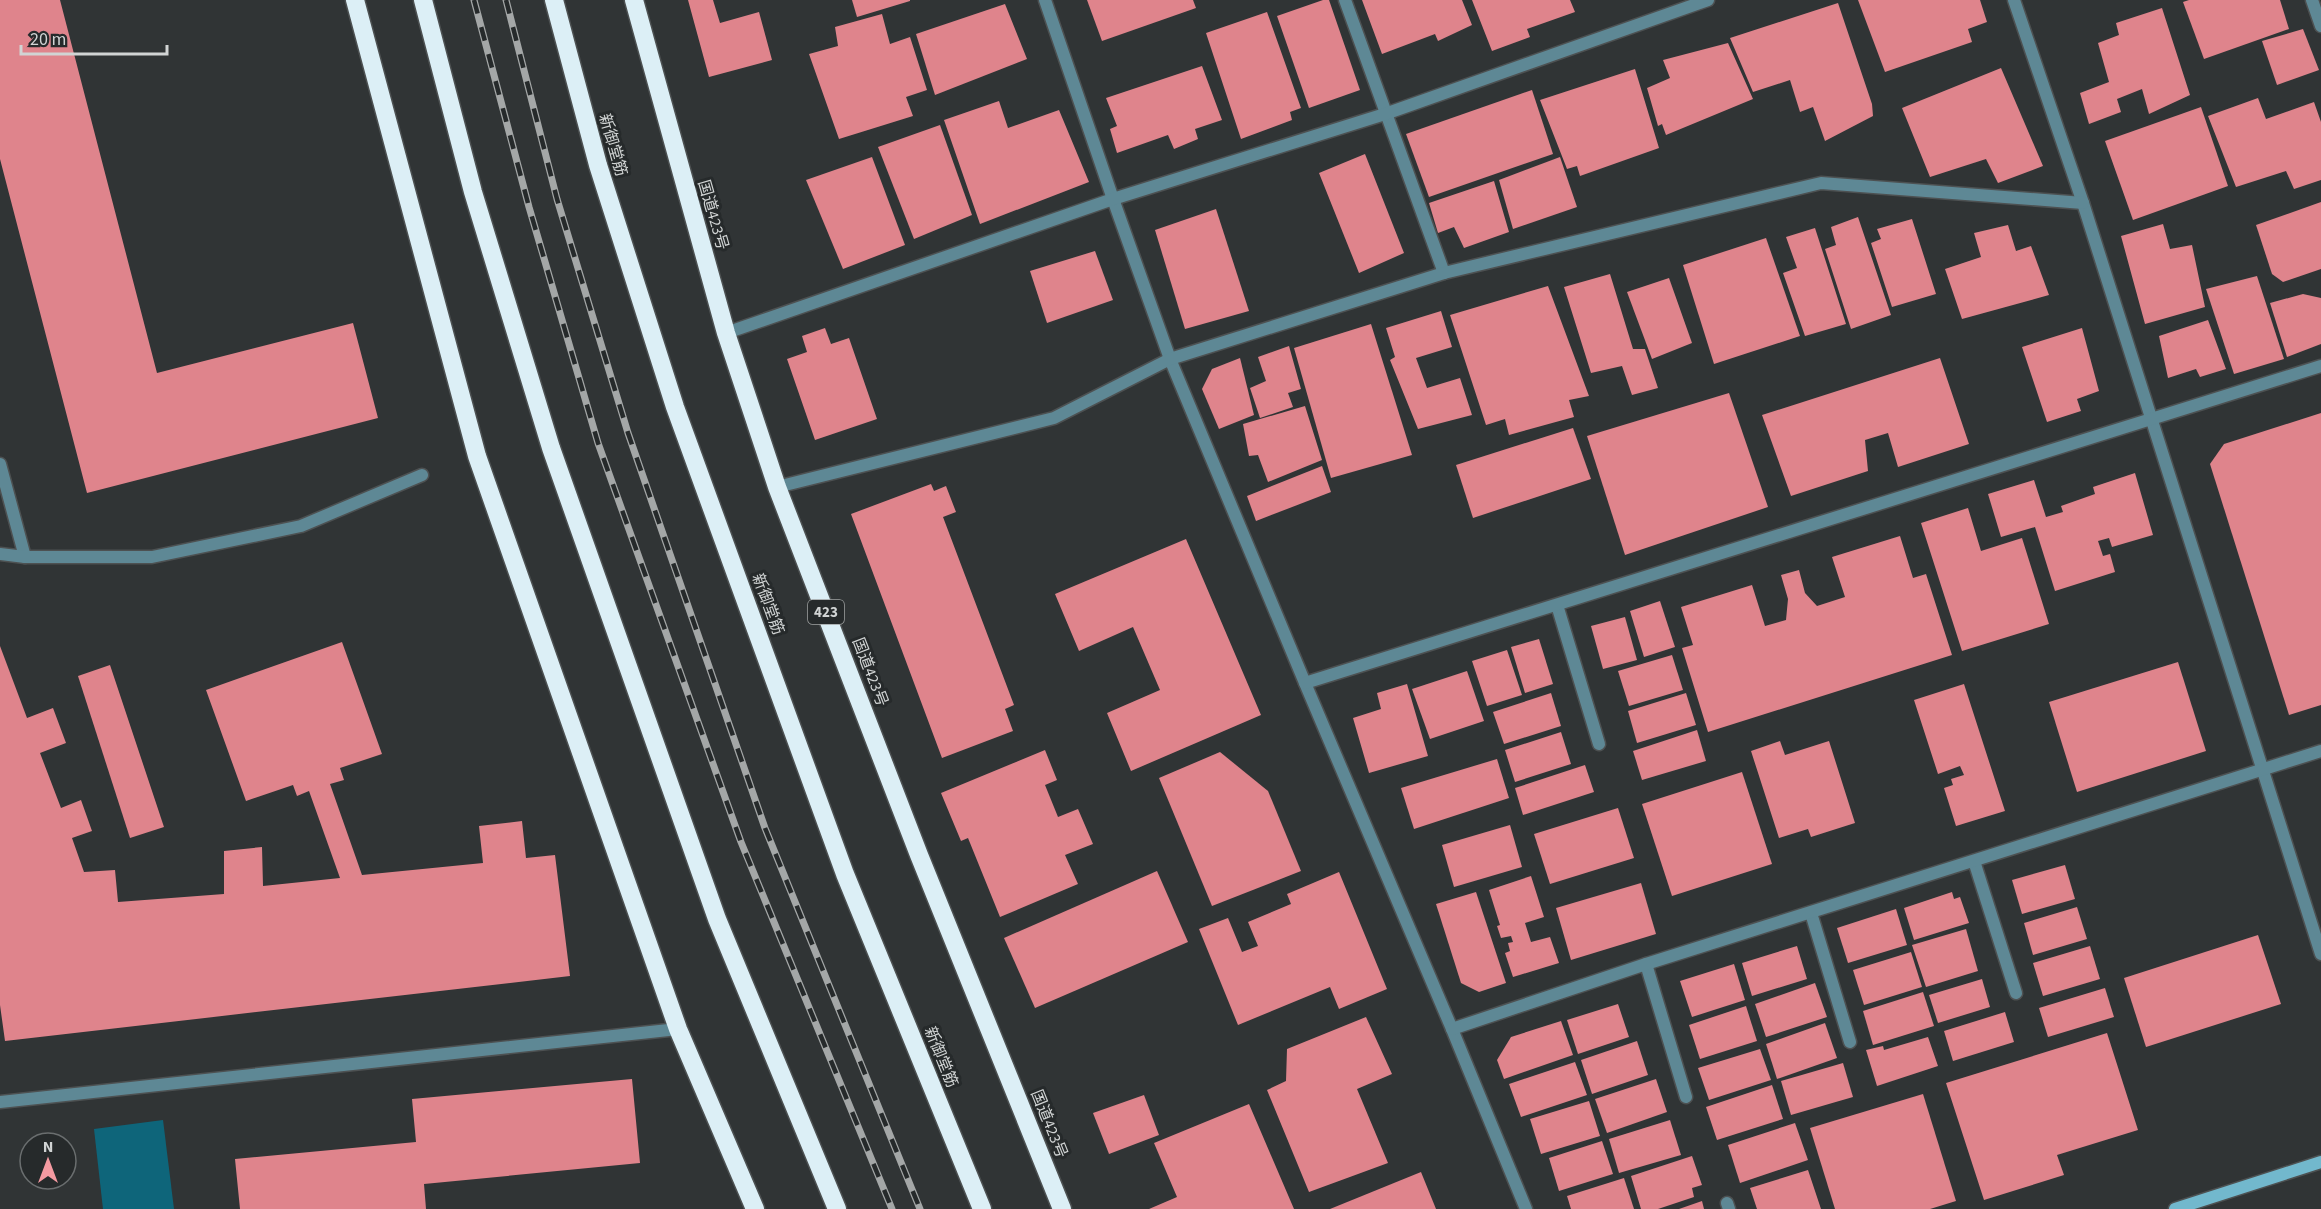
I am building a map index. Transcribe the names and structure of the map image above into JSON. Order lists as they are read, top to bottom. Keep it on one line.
{"streets":{"highway":["新御堂筋","国道423号","423"]},"scale_bar":"20 m","north":"top"}
